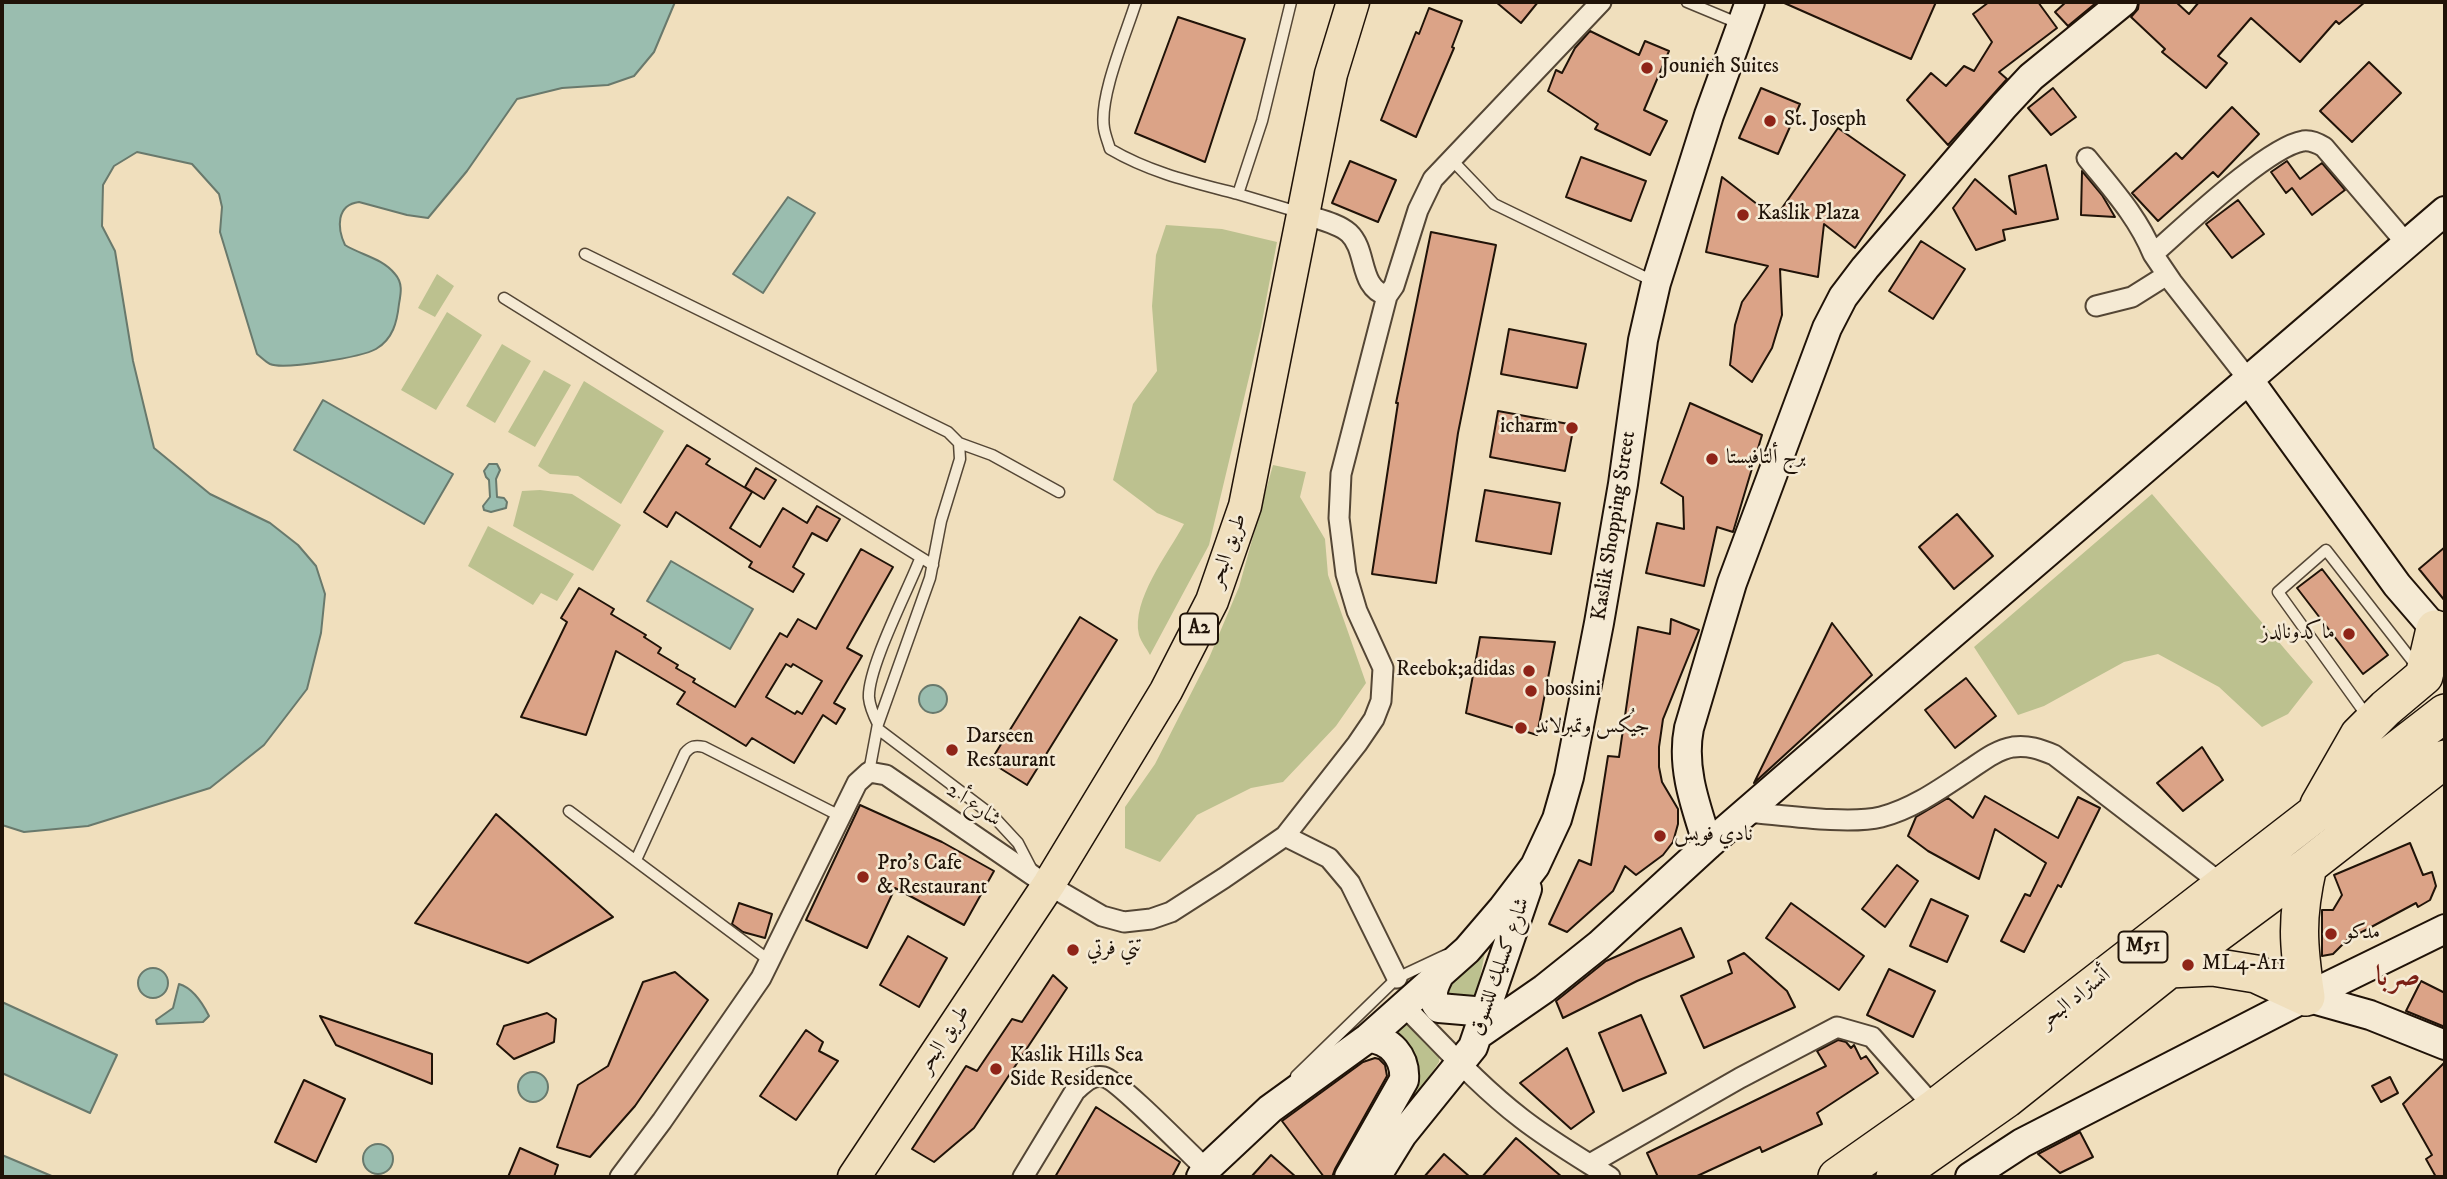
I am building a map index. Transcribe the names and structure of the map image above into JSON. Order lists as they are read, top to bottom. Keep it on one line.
{"streets":{"highway":["M51","أتستراد البحر"],"main road":["طريق البحر","A2"],"street":["Kaslik Shopping Street","شارع أ 2","شارع كسليك للتسوق"]},"crossings":[["Kaslik Shopping Street","شارع كسليك للتسوق"],["طريق البحر","شارع أ 2"]],"districts":["صربا"],"places":["Jounieh Suites","St. Joseph","Kaslik Plaza","icharm","برج ألتافيستا","ماكدونالدز","Reebok;adidas","bossini","جيُكس وتمبرلاند","Darseen Restaurant","نادي فويس","Pro's Cafe & Restaurant","مدكو","تتي فرتي","ML4-A11","Kaslik Hills Sea Side Residence"]}
